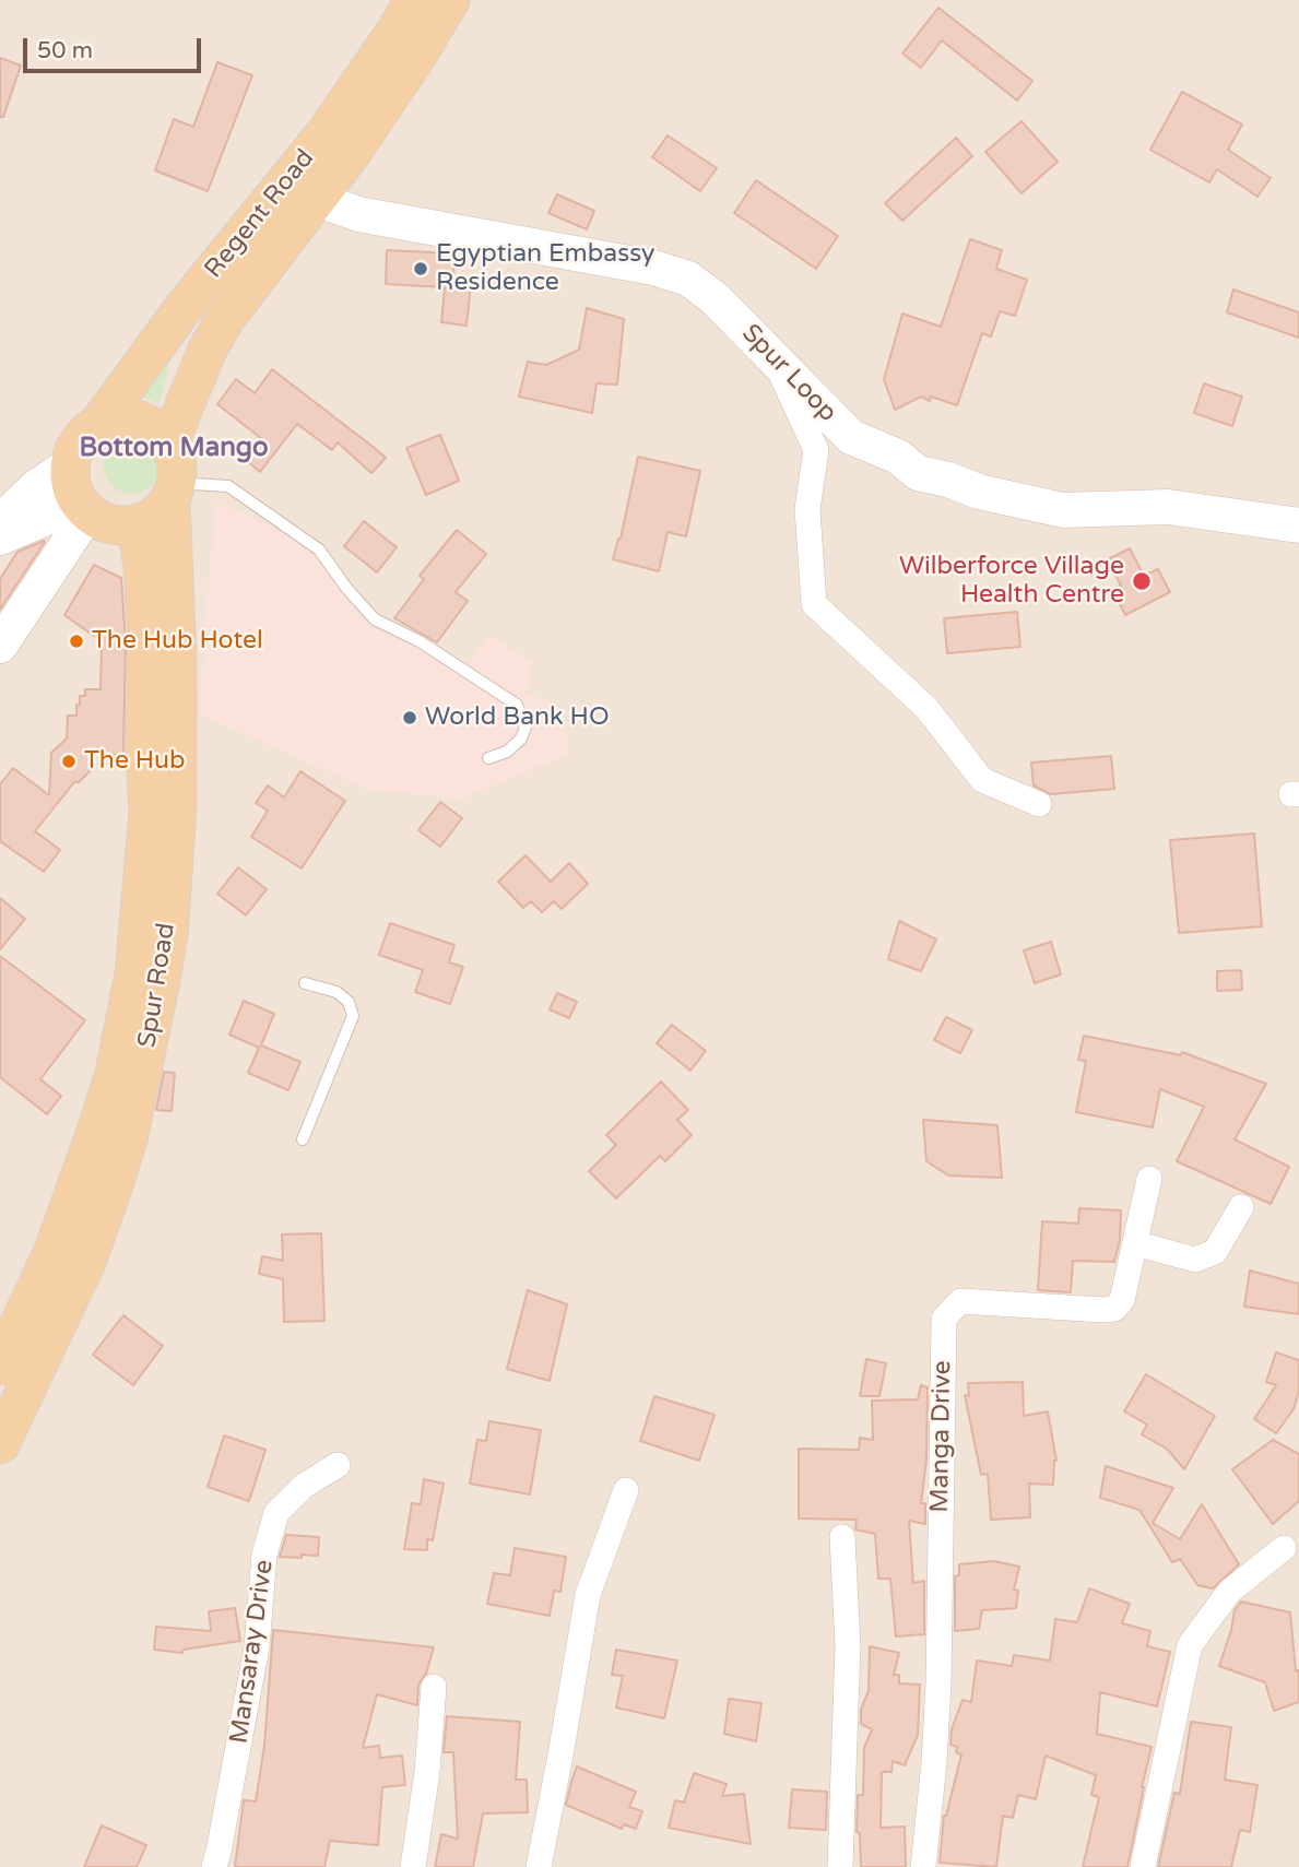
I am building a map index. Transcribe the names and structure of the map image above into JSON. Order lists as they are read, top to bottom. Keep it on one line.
{"streets":{"main road":["Regent Road","Spur Road"],"street":["Spur Loop","Manga Drive","Mansaray Drive"]},"crossings":[["Regent Road","Spur Loop"],["Regent Road","Spur Road"]],"districts":["Bottom Mango"],"places":["Egyptian Embassy Residence","Wilberforce Village Health Centre","The Hub Hotel","World Bank HO","The Hub"],"scale_bar":"50 m"}
